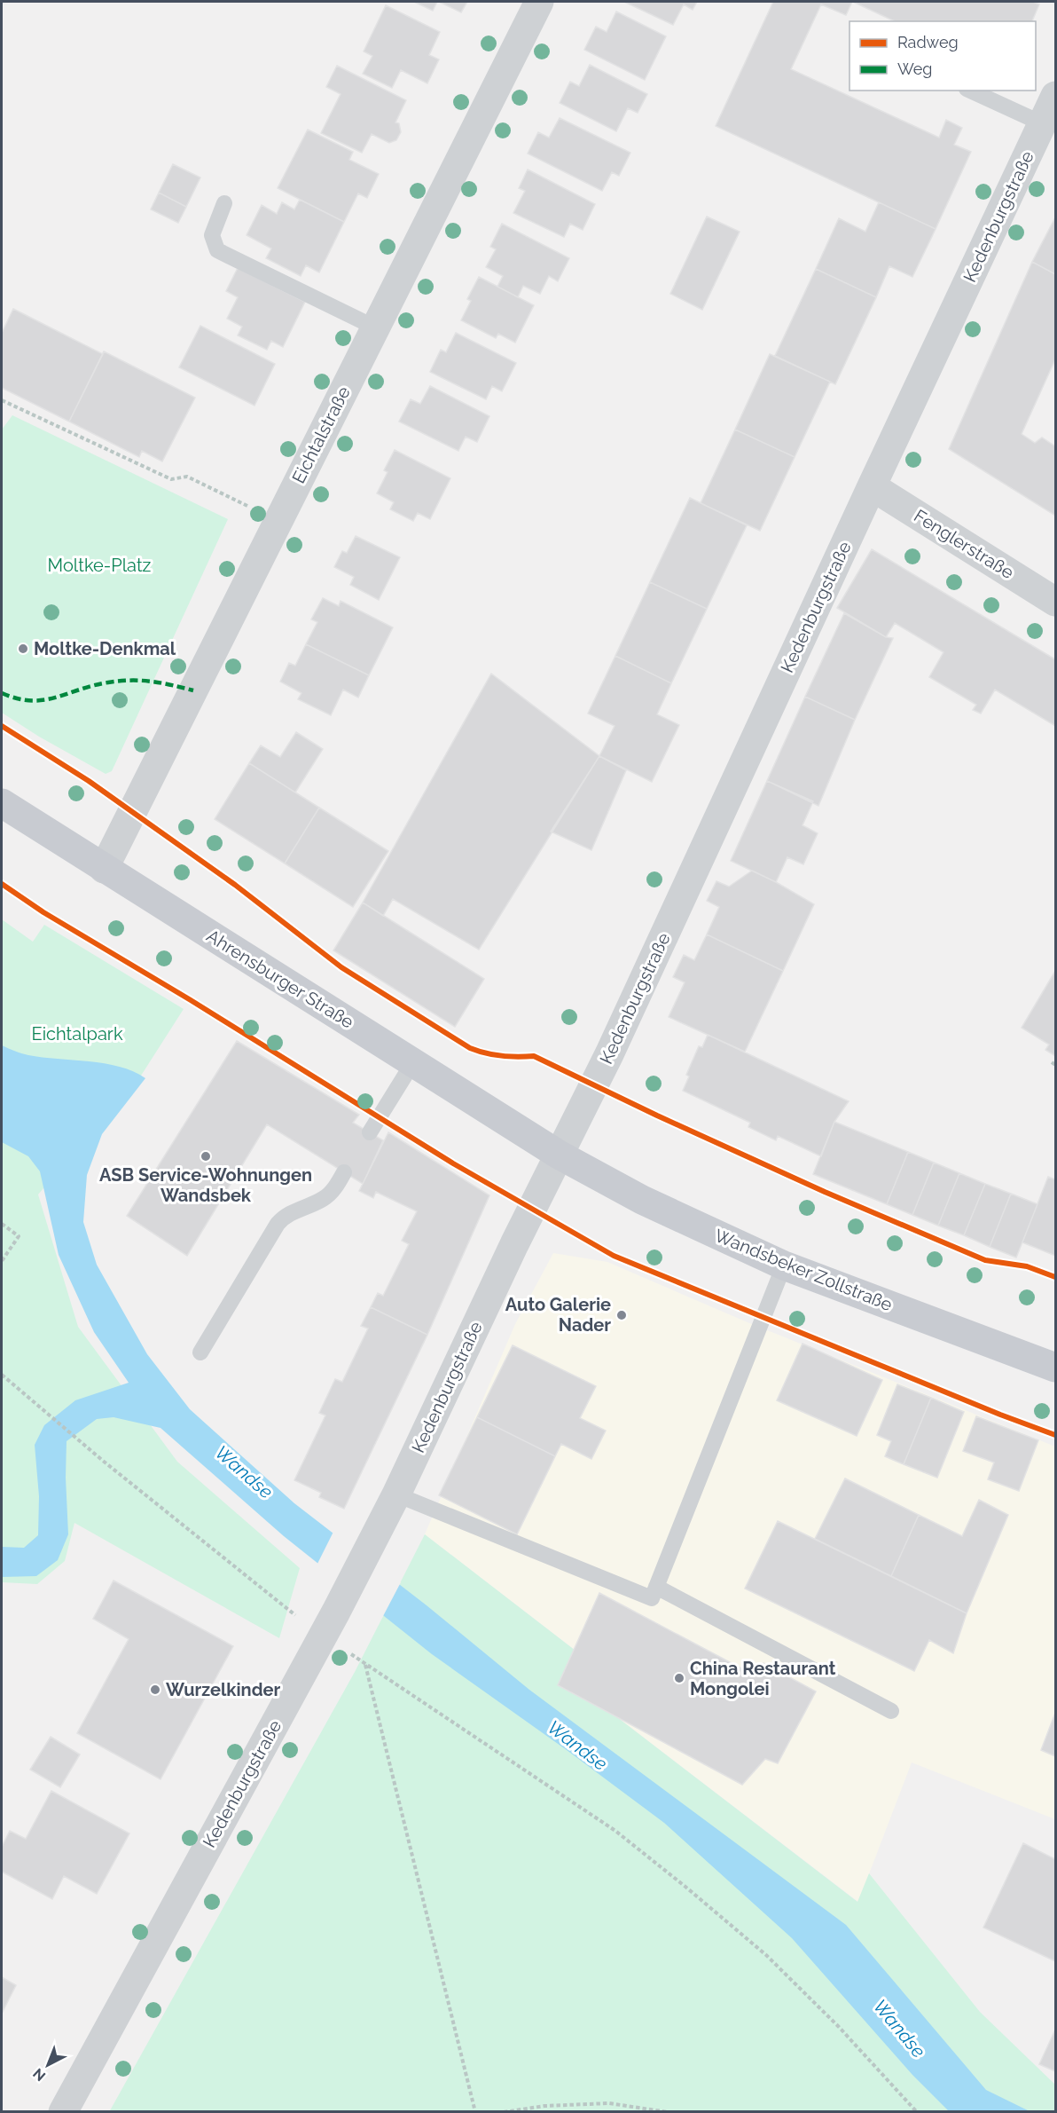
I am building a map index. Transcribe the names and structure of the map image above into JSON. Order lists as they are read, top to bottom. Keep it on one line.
{"streets":{"main road":["Ahrensburger Straße","Wandsbeker Zollstraße"],"street":["Kedenburgstraße","Eichtalstraße","Fenglerstraße"]},"crossings":[["Kedenburgstraße","Fenglerstraße"],["Kedenburgstraße","Ahrensburger Straße"],["Kedenburgstraße","Wandsbeker Zollstraße"],["Eichtalstraße","Ahrensburger Straße"],["Ahrensburger Straße","Wandsbeker Zollstraße"]],"water":["Wandse"],"parks":["Moltke-Platz","Eichtalpark"],"places":["Moltke-Denkmal","ASB Service-Wohnungen Wandsbek","Auto Galerie Nader","China Restaurant Mongolei","Wurzelkinder"],"legend":["Radweg","Weg"],"north":"bottom left"}
